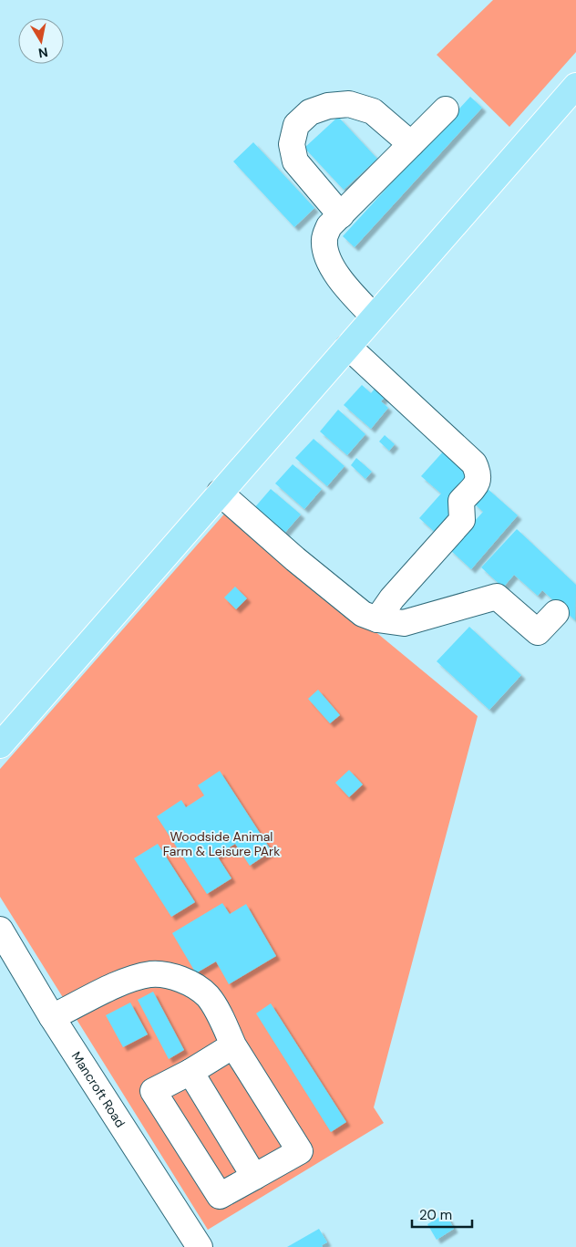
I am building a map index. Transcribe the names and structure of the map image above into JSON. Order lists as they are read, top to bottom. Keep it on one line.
{"streets":{"street":["Mancroft Road"]},"parks":["Woodside Animal Farm & Leisure PArk"],"scale_bar":"20 m","north":"bottom"}
